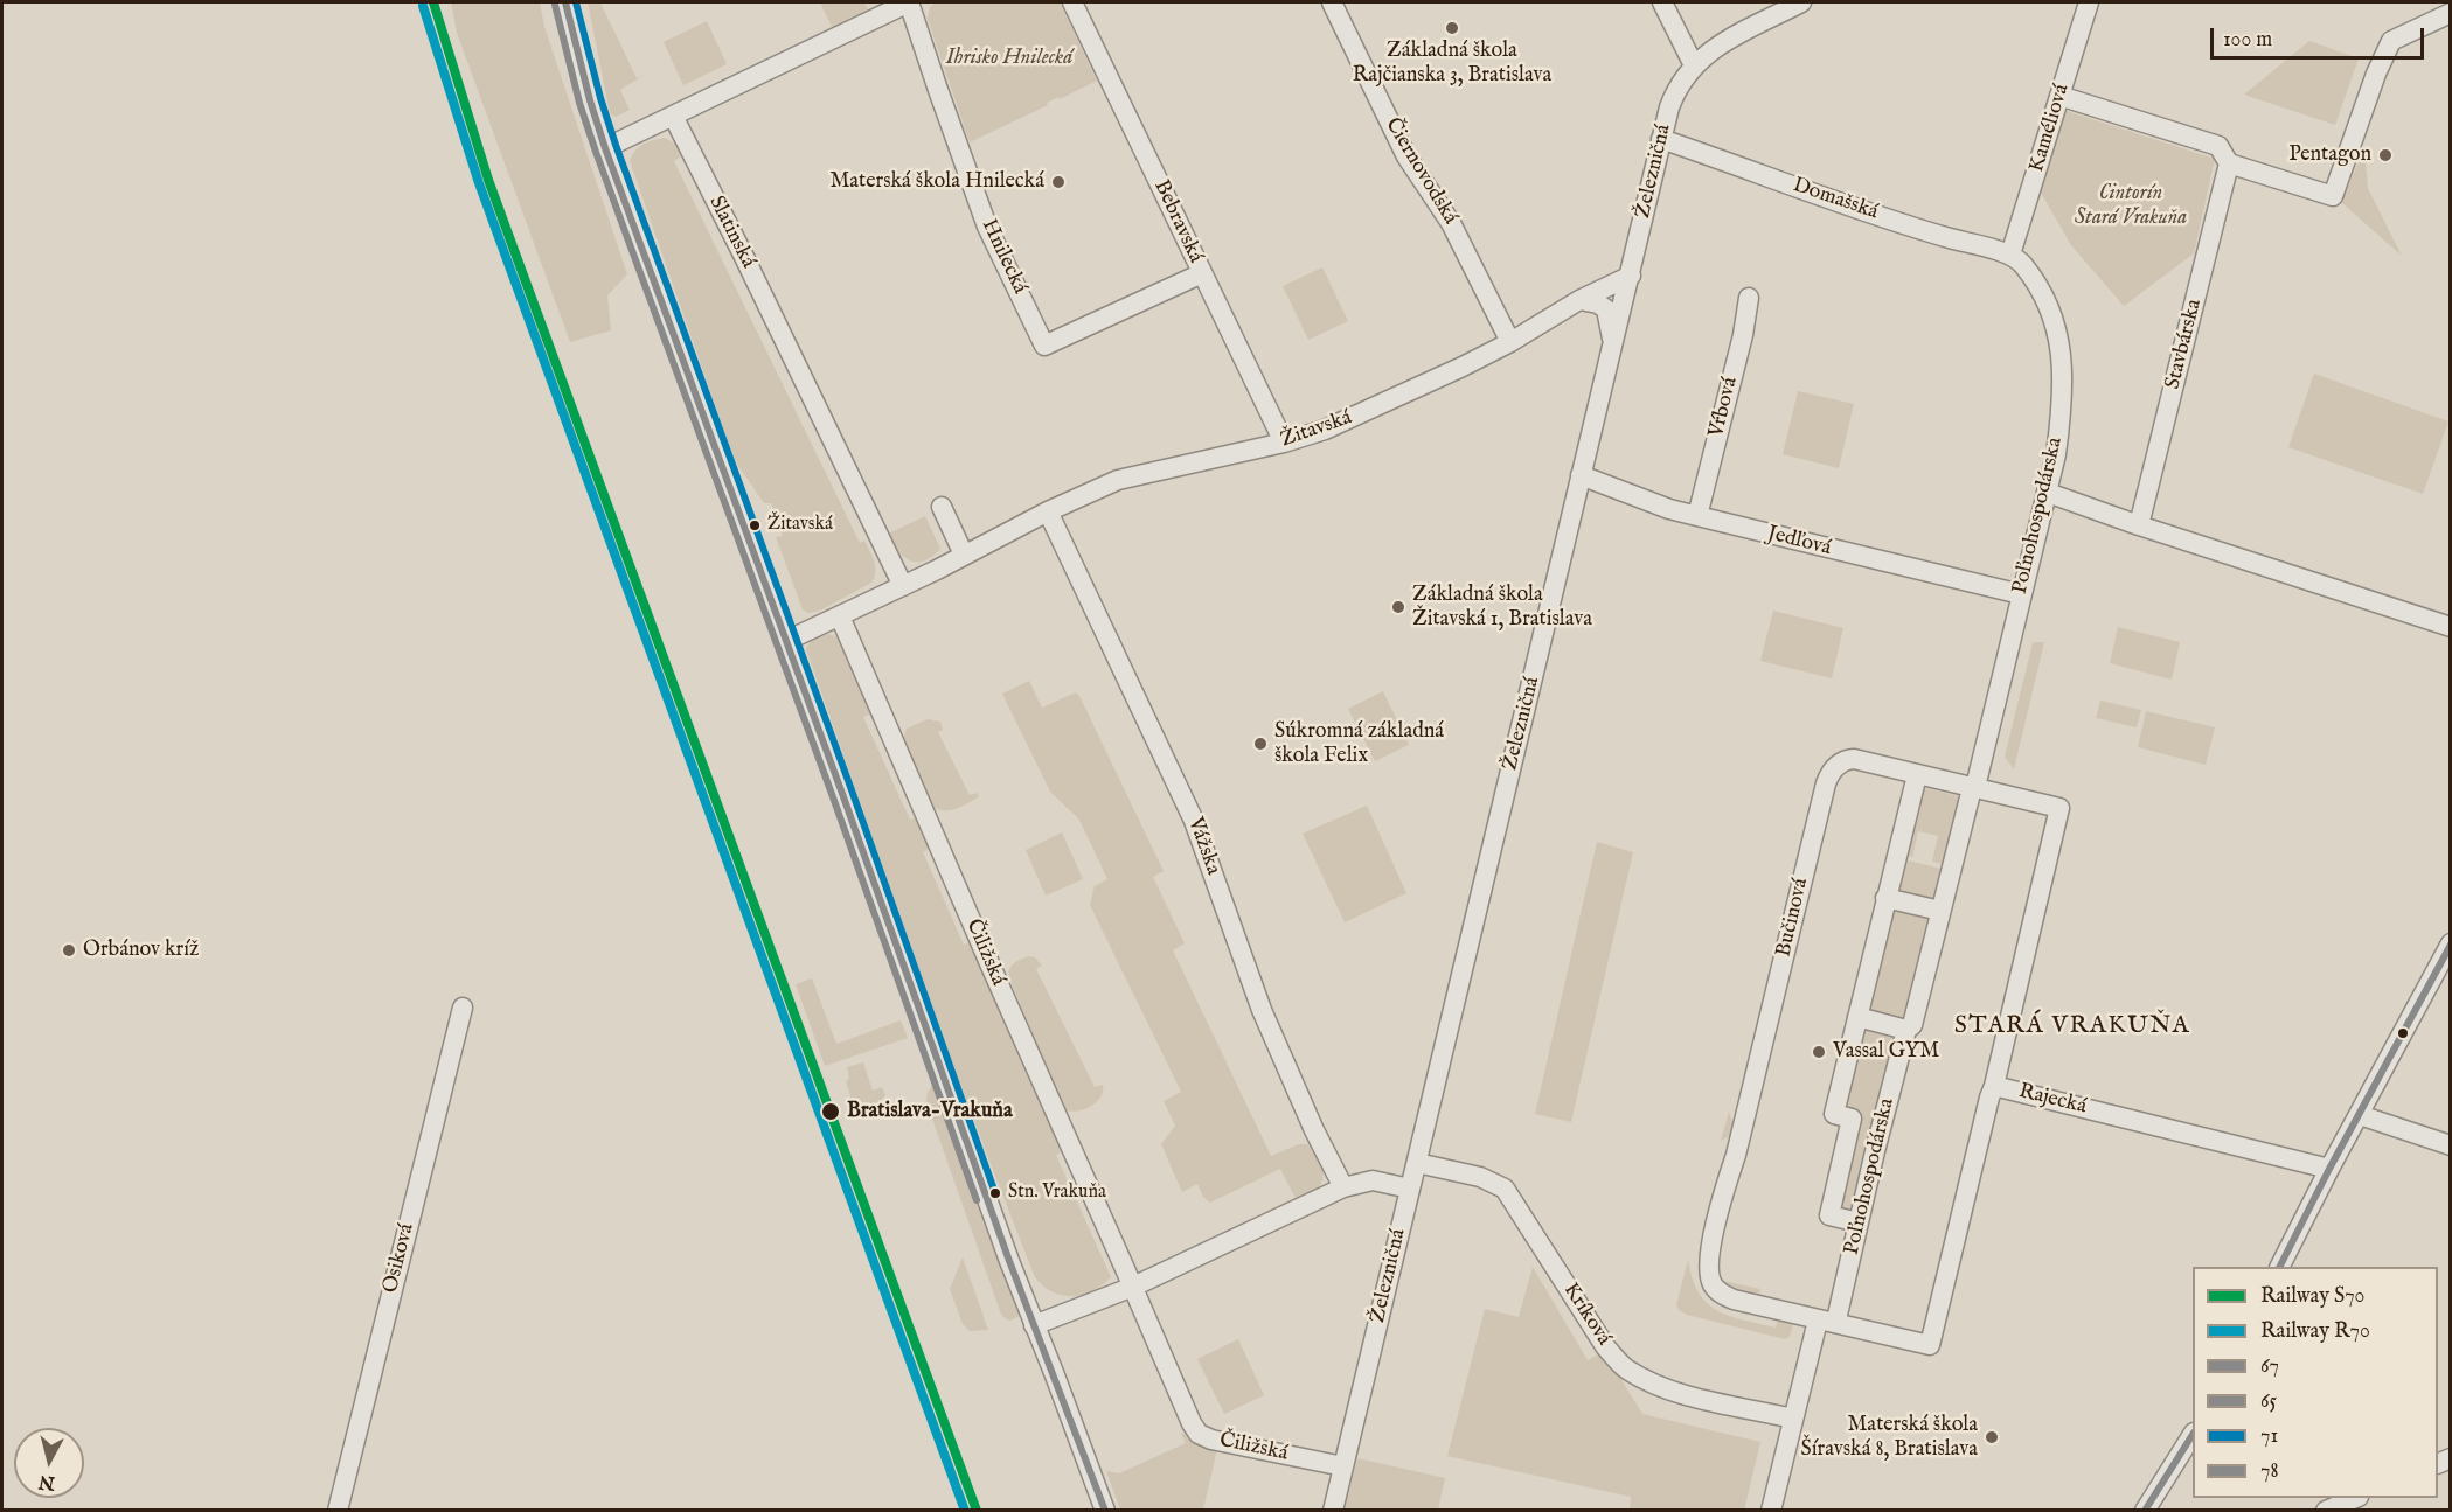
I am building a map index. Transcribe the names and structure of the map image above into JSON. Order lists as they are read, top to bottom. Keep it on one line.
{"streets":{"street":["Kaméliová","Čiernovodská","Železničná","Domašská","Bebravská","Slatinská","Hnilecká","Stavbárska","Vŕbová","Žitavská","Poľnohospodárska","Jedľová","Vážska","Bučinová","Čiližská","Rajecká","Osiková","Kríková"]},"crossings":[["Kaméliová","Domašská"],["Kaméliová","Poľnohospodárska"],["Čiernovodská","Žitavská"],["Železničná","Domašská"],["Železničná","Žitavská"],["Železničná","Jedľová"],["Železničná","Čiližská"],["Železničná","Kríková"],["Domašská","Poľnohospodárska"],["Bebravská","Hnilecká"],["Bebravská","Žitavská"],["Slatinská","Žitavská"],["Vŕbová","Jedľová"],["Žitavská","Vážska"],["Žitavská","Čiližská"],["Poľnohospodárska","Jedľová"],["Poľnohospodárska","Bučinová"],["Bučinová","Rajecká"]],"districts":["STARÁ VRAKUŇA"],"parks":["Ihrisko Hnilecká","Cintorín Stará Vrakuňa"],"places":["Základná škola Rajčianska 3, Bratislava","Pentagon","Materská škola Hnilecká","Žitavská","Základná škola Žitavská 1, Bratislava","Súkromná základná škola Felix","Orbánov kríž","Vassal GYM","Bratislava-Vrakuňa","Stn. Vrakuňa","Materská škola Šíravská 8, Bratislava"],"lines":["rail line S70","transit line 67","transit line 71","transit line 65","rail line R70","transit line 78"],"legend":["Railway S70","Railway R70","67","65","71","78"],"scale_bar":"100 m","north":"bottom"}
